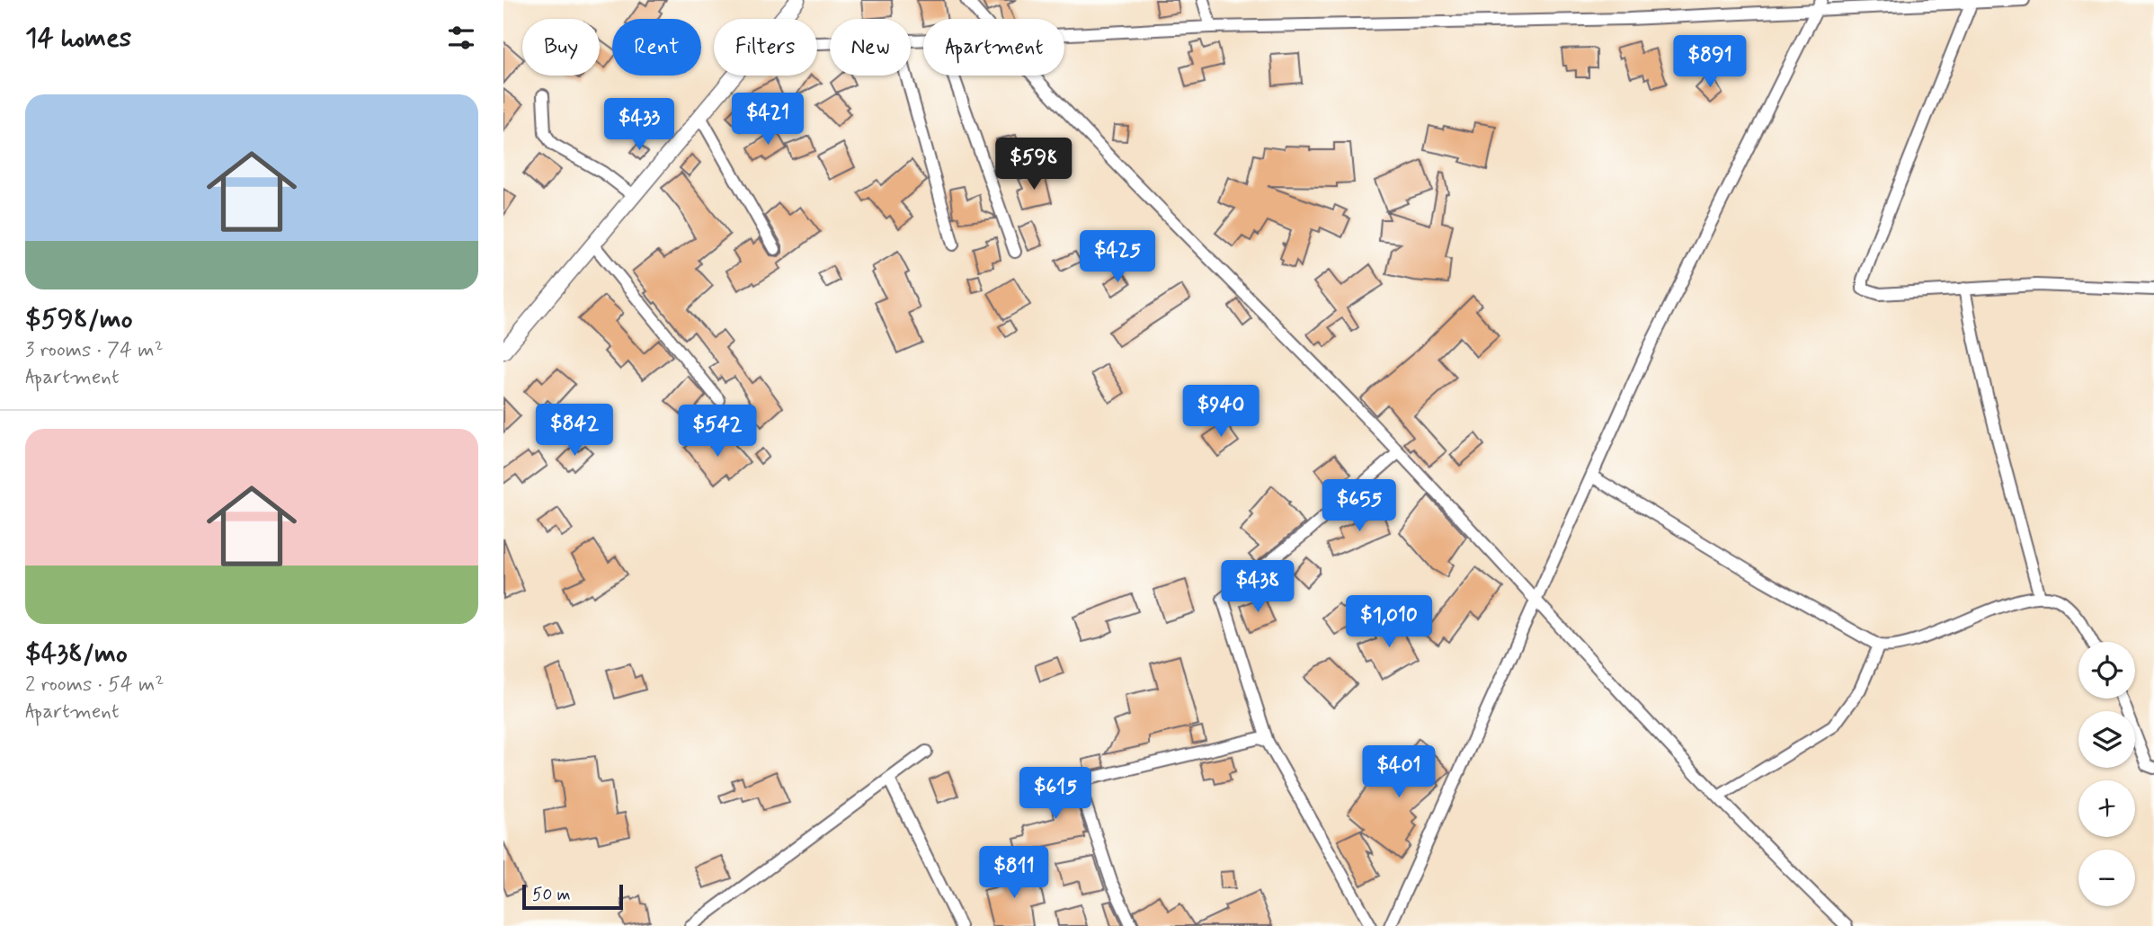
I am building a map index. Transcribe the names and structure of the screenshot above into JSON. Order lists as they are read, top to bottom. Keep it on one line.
{"scale_bar":"50 m","page":{"heading":"14 homes","chip":["Buy","Rent","Filters","New","Apartment"],"price":["$891","$421","$433","$598","$425","$940","$842","$542","$655","$438","$1,010","$401","$615","$811"],"list":[{"name":"$598/mo","note":"3 rooms · 74 m² · Apartment"},{"name":"$438/mo","note":"2 rooms · 54 m² · Apartment"}],"map_buttons":["+","−"],"scale":"50 m"}}
